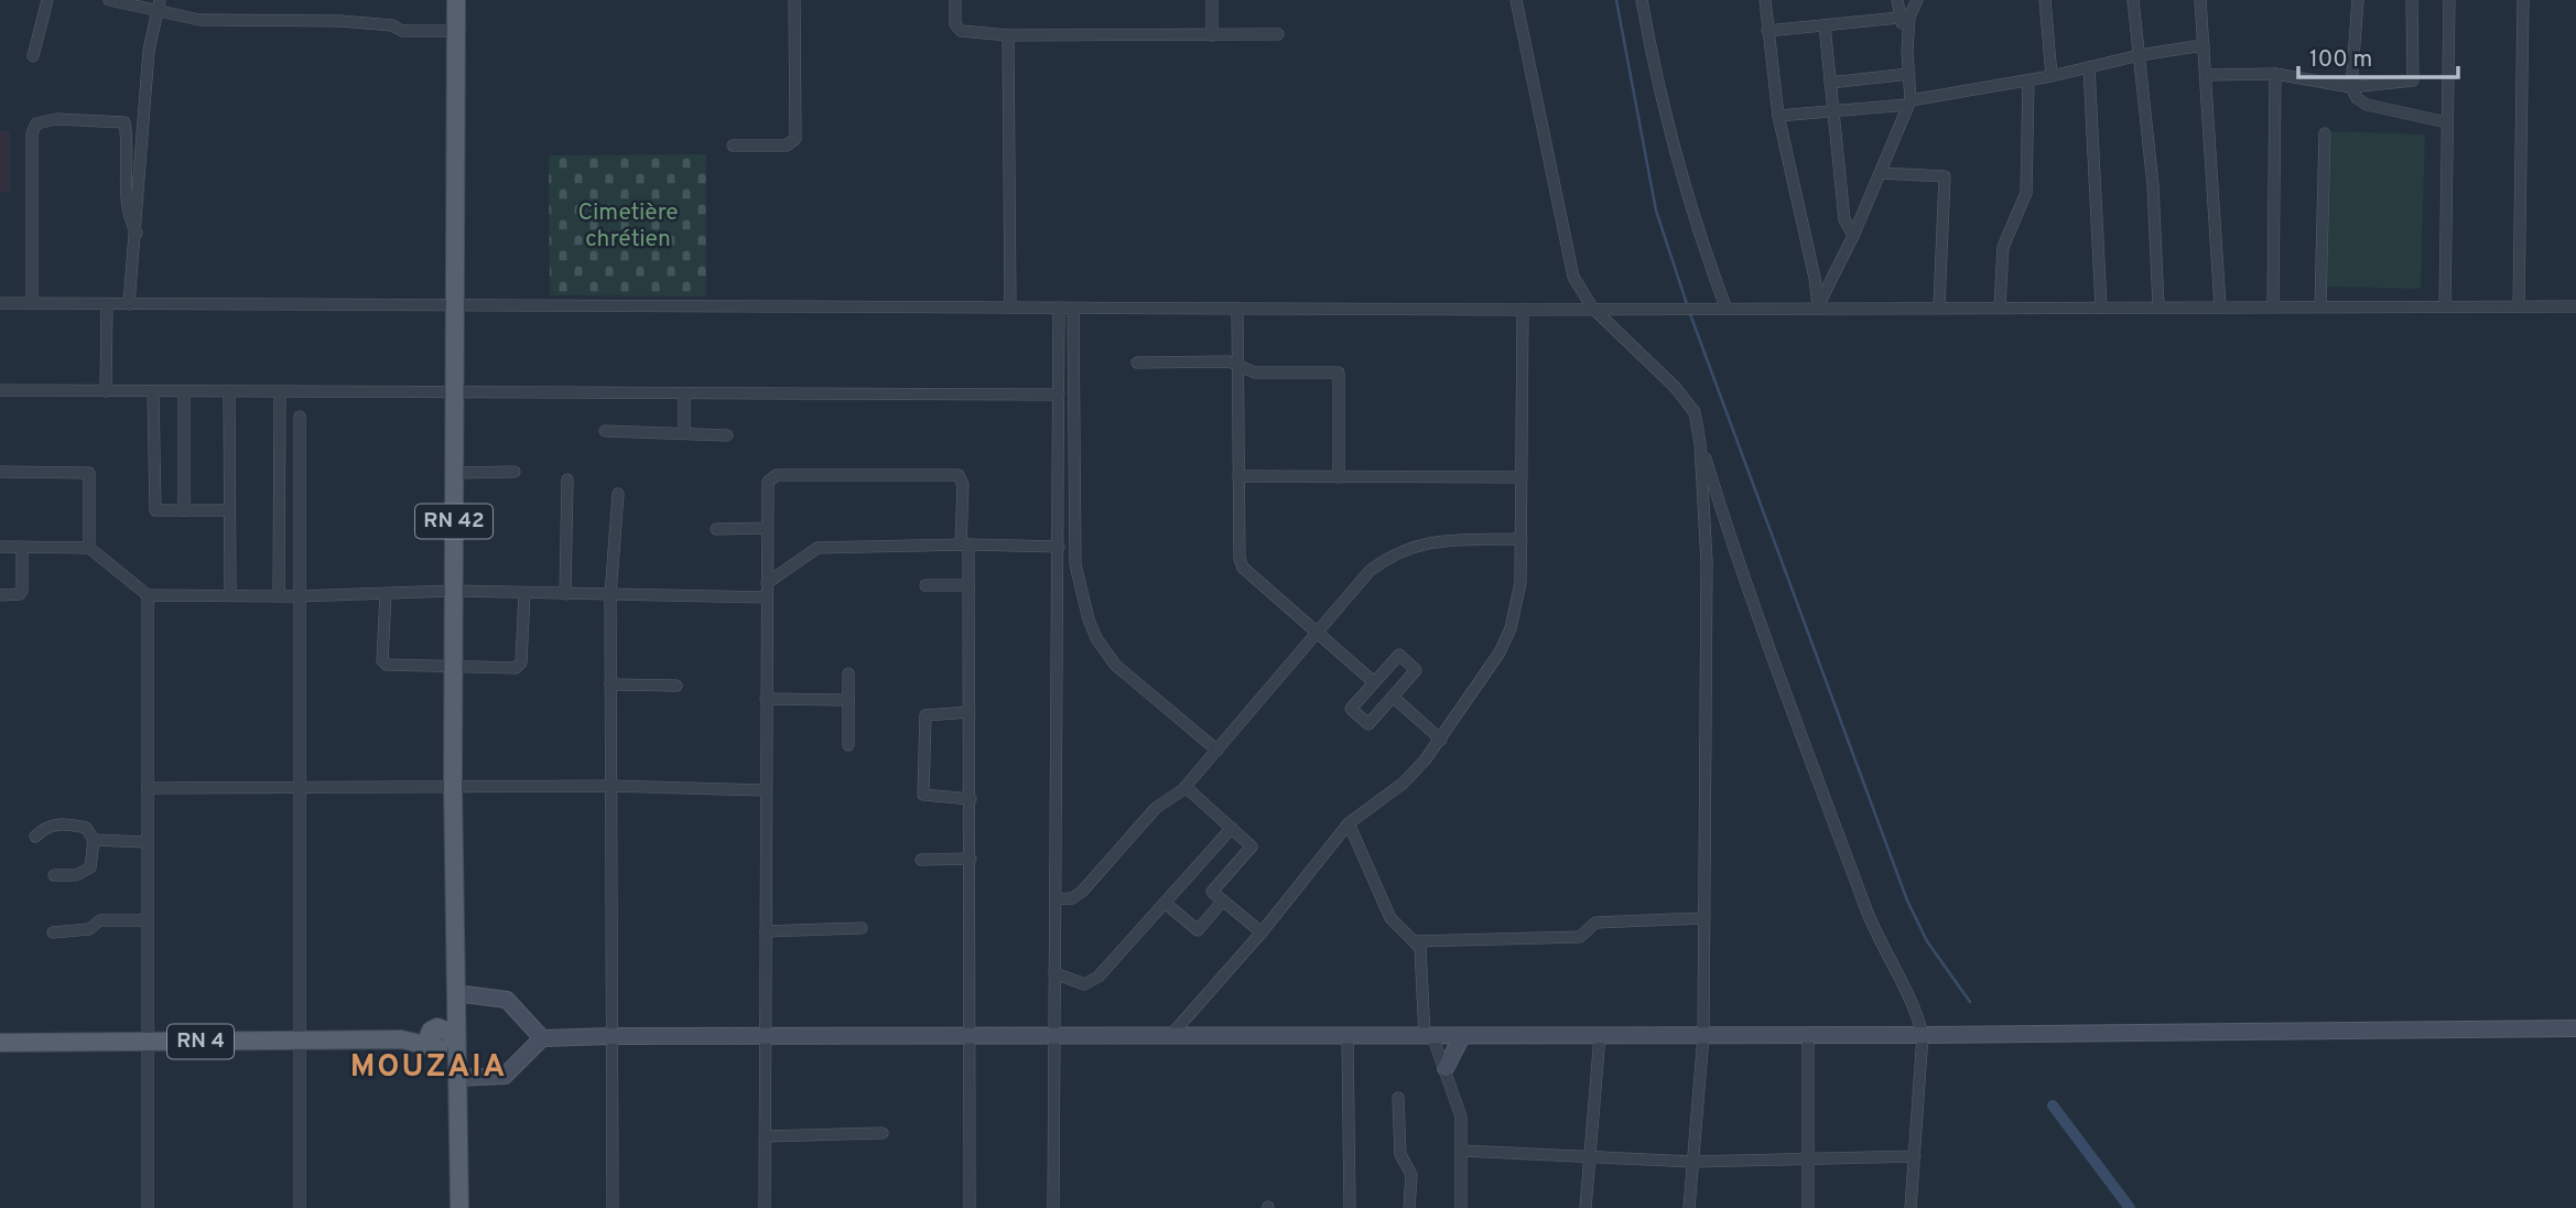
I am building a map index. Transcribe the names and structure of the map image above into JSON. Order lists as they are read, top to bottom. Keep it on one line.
{"streets":{"main road":["RN 42","RN 4"]},"crossings":[["RN 42","RN 4"]],"districts":["MOUZAIA"],"parks":["Cimetière chrétien"],"scale_bar":"100 m"}
